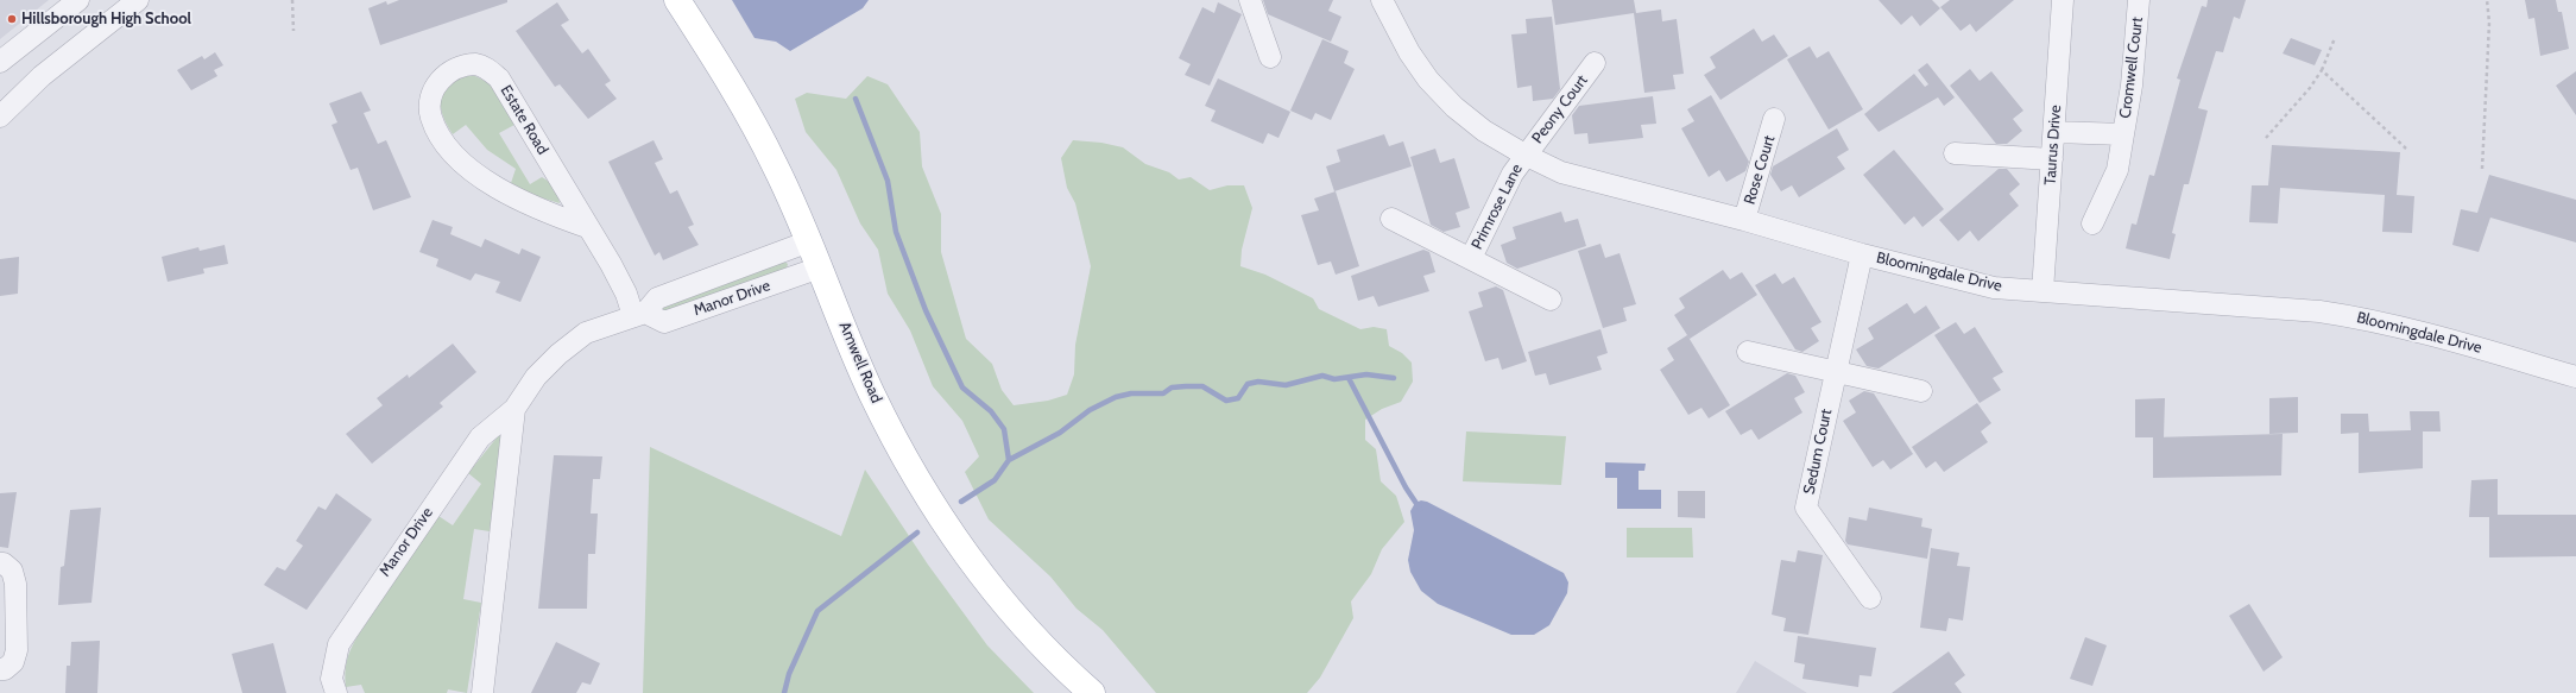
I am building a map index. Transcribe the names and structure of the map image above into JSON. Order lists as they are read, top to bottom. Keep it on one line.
{"streets":{"main road":["Amwell Road"],"street":["Cromwell Court","Peony Court","Estate Road","Taurus Drive","Rose Court","Primrose Lane","Bloomingdale Drive","Manor Drive","Sedum Court"]},"crossings":[["Cromwell Court","Taurus Drive"],["Peony Court","Primrose Lane"],["Peony Court","Bloomingdale Drive"],["Estate Road","Manor Drive"],["Taurus Drive","Bloomingdale Drive"],["Rose Court","Bloomingdale Drive"],["Primrose Lane","Bloomingdale Drive"],["Bloomingdale Drive","Sedum Court"],["Manor Drive","Amwell Road"]],"places":["Hillsborough High School"]}
